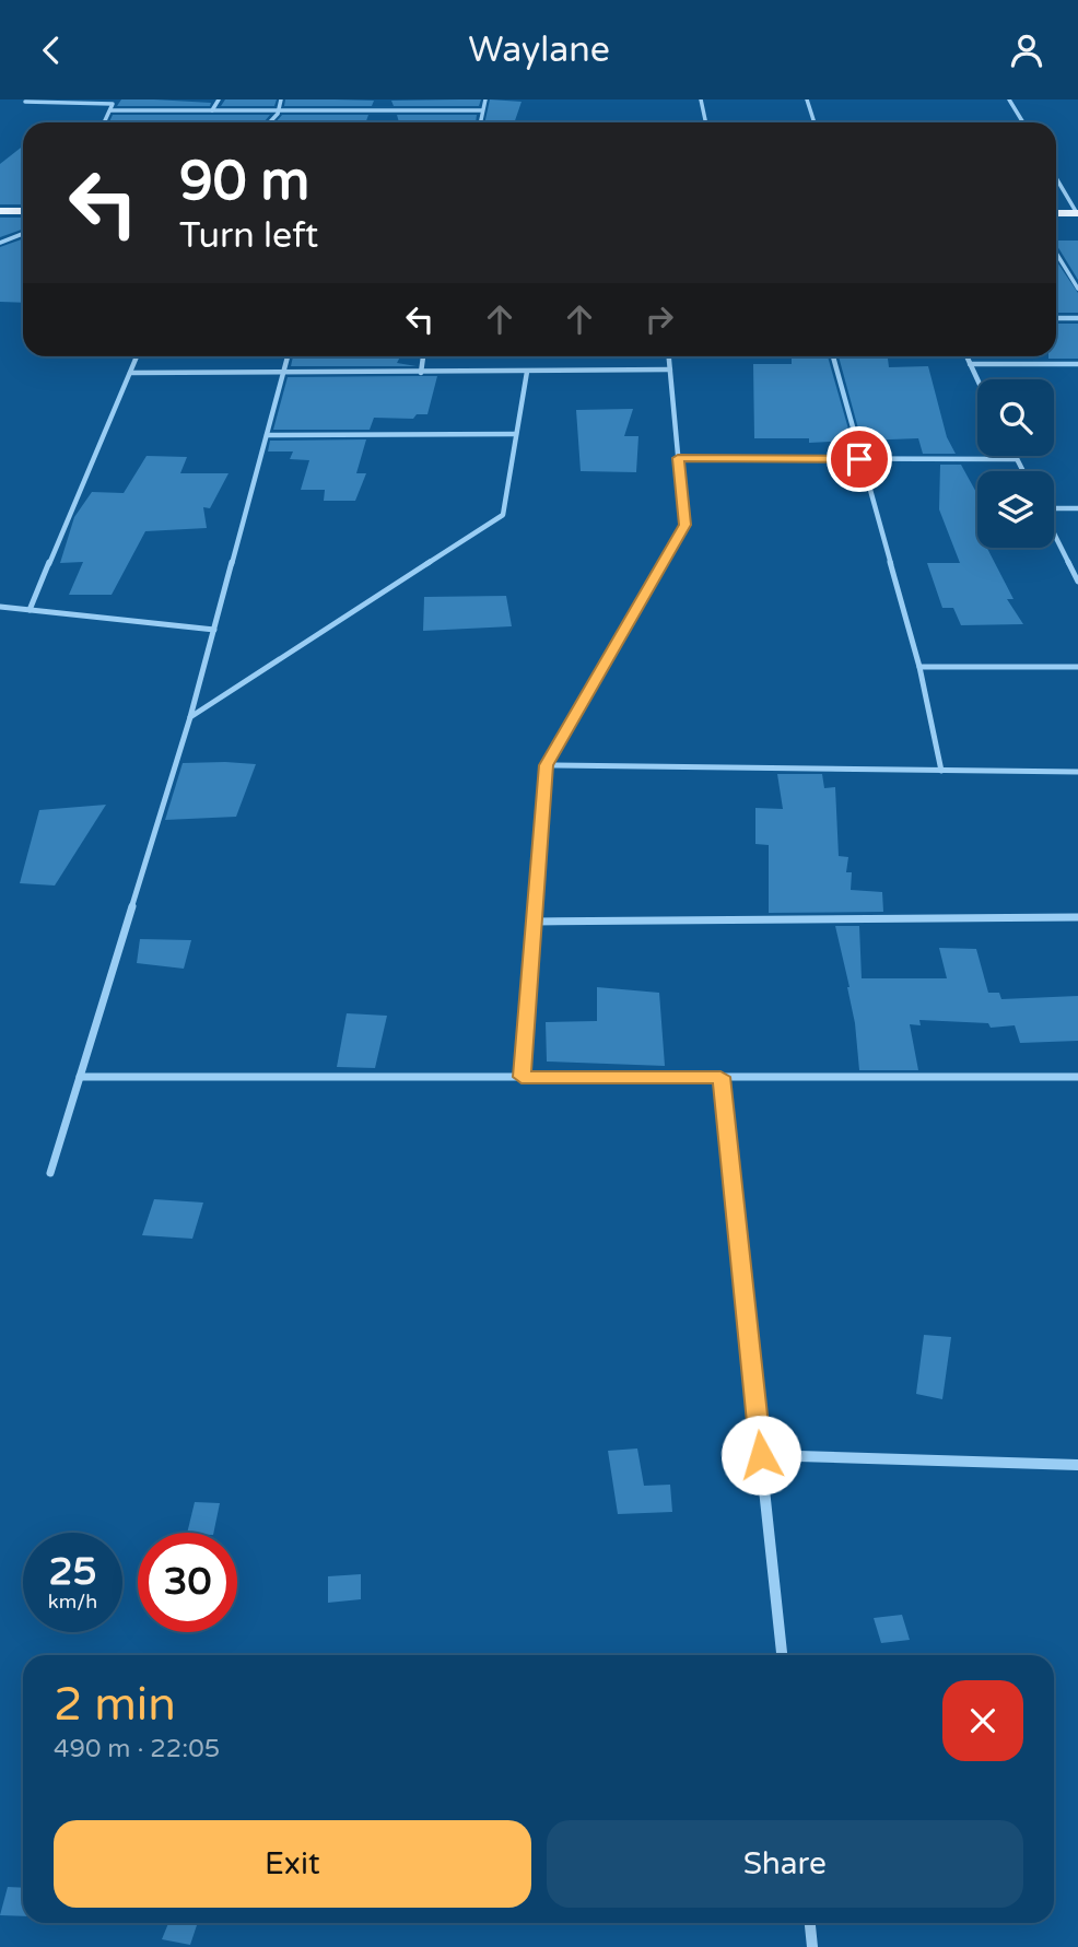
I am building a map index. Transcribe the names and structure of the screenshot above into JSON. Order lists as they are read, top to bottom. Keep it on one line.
{"page":{"header":"Waylane","turn":["90 m","Turn left"],"speed":"25 km/h","limit":"30","heading":["2 min","490 m · 22:05"],"buttons":["Exit","Share"]}}
